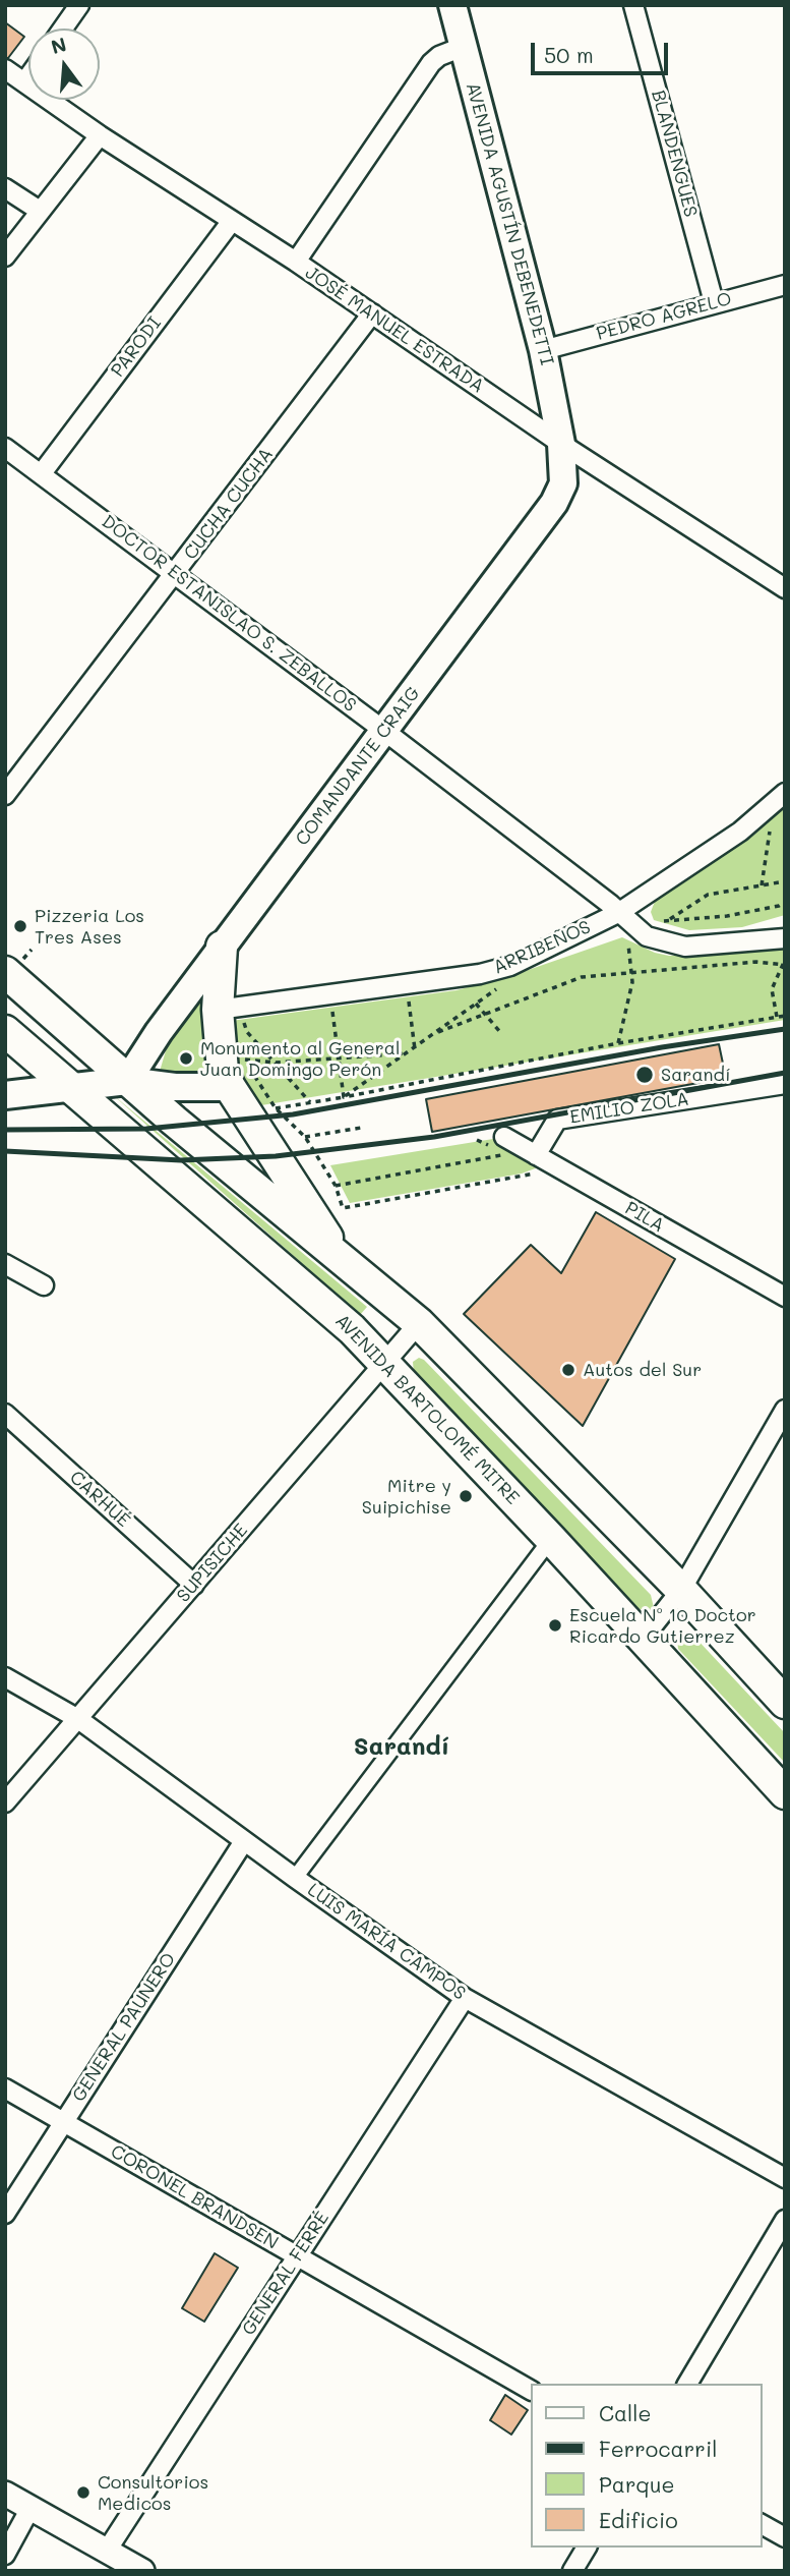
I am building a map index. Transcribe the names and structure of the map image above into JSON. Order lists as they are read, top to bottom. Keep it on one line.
{"streets":{"main road":["AVENIDA AGUSTÍN DEBENEDETTI","COMANDANTE CRAIG","AVENIDA BARTOLOMÉ MITRE"],"street":["BLANDENGUES","PEDRO AGRELO","JOSÉ MANUEL ESTRADA","PARODI","CUCHA CUCHA","DOCTOR ESTANISLAO S. ZEBALLOS","ARRIBEÑOS","EMILIO ZOLA","PILA","CARHUÉ","SUPISICHE","LUIS MARÍA CAMPOS","GENERAL PAUNERO","CORONEL BRANDSEN","GENERAL FERRÉ"]},"crossings":[["BLANDENGUES","PEDRO AGRELO"],["AVENIDA AGUSTÍN DEBENEDETTI","PEDRO AGRELO"],["AVENIDA AGUSTÍN DEBENEDETTI","JOSÉ MANUEL ESTRADA"],["AVENIDA AGUSTÍN DEBENEDETTI","COMANDANTE CRAIG"],["JOSÉ MANUEL ESTRADA","PARODI"],["JOSÉ MANUEL ESTRADA","CUCHA CUCHA"],["JOSÉ MANUEL ESTRADA","COMANDANTE CRAIG"],["PARODI","DOCTOR ESTANISLAO S. ZEBALLOS"],["CUCHA CUCHA","DOCTOR ESTANISLAO S. ZEBALLOS"],["DOCTOR ESTANISLAO S. ZEBALLOS","COMANDANTE CRAIG"],["DOCTOR ESTANISLAO S. ZEBALLOS","ARRIBEÑOS"],["EMILIO ZOLA","PILA"],["AVENIDA BARTOLOMÉ MITRE","SUPISICHE"],["CARHUÉ","SUPISICHE"],["SUPISICHE","LUIS MARÍA CAMPOS"],["LUIS MARÍA CAMPOS","GENERAL PAUNERO"],["LUIS MARÍA CAMPOS","GENERAL FERRÉ"],["GENERAL PAUNERO","CORONEL BRANDSEN"],["CORONEL BRANDSEN","GENERAL FERRÉ"]],"districts":["Sarandí"],"places":["Pizzeria Los Tres Ases","Monumento al General Juan Domingo Perón","Sarandí","Autos del Sur","Mitre y Suipichise","Escuela Nº 10 Doctor Ricardo Gutierrez","Consultorios Medicos"],"legend":["Calle","Ferrocarril","Parque","Edificio"],"scale_bar":"50 m","north":"top"}
